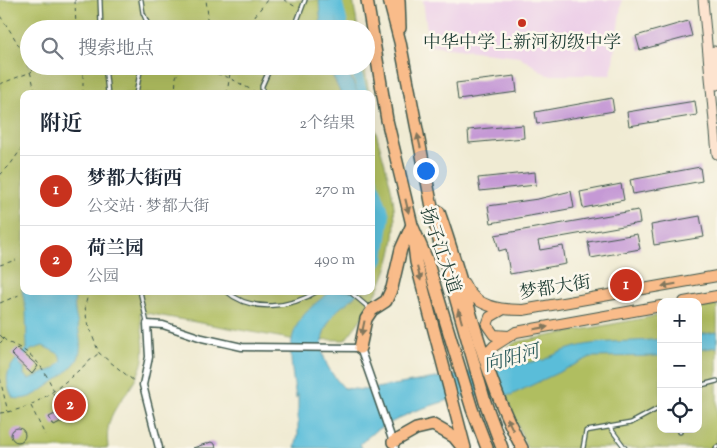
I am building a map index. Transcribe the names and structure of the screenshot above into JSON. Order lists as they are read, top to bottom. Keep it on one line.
{"streets":{"highway":["扬子江大道"],"main road":["梦都大街"]},"water":["向阳河"],"places":["中华中学上新河初级中学"],"page":{"search":"搜索地点","heading":["附近","2个结果"],"list":[{"mark":"1","name":"梦都大街西","note":"公交站 · 梦都大街","value":"270 m"},{"mark":"2","name":"荷兰园","note":"公园","value":"490 m"}],"pins":["1","2"],"map_buttons":["+","−"]}}
